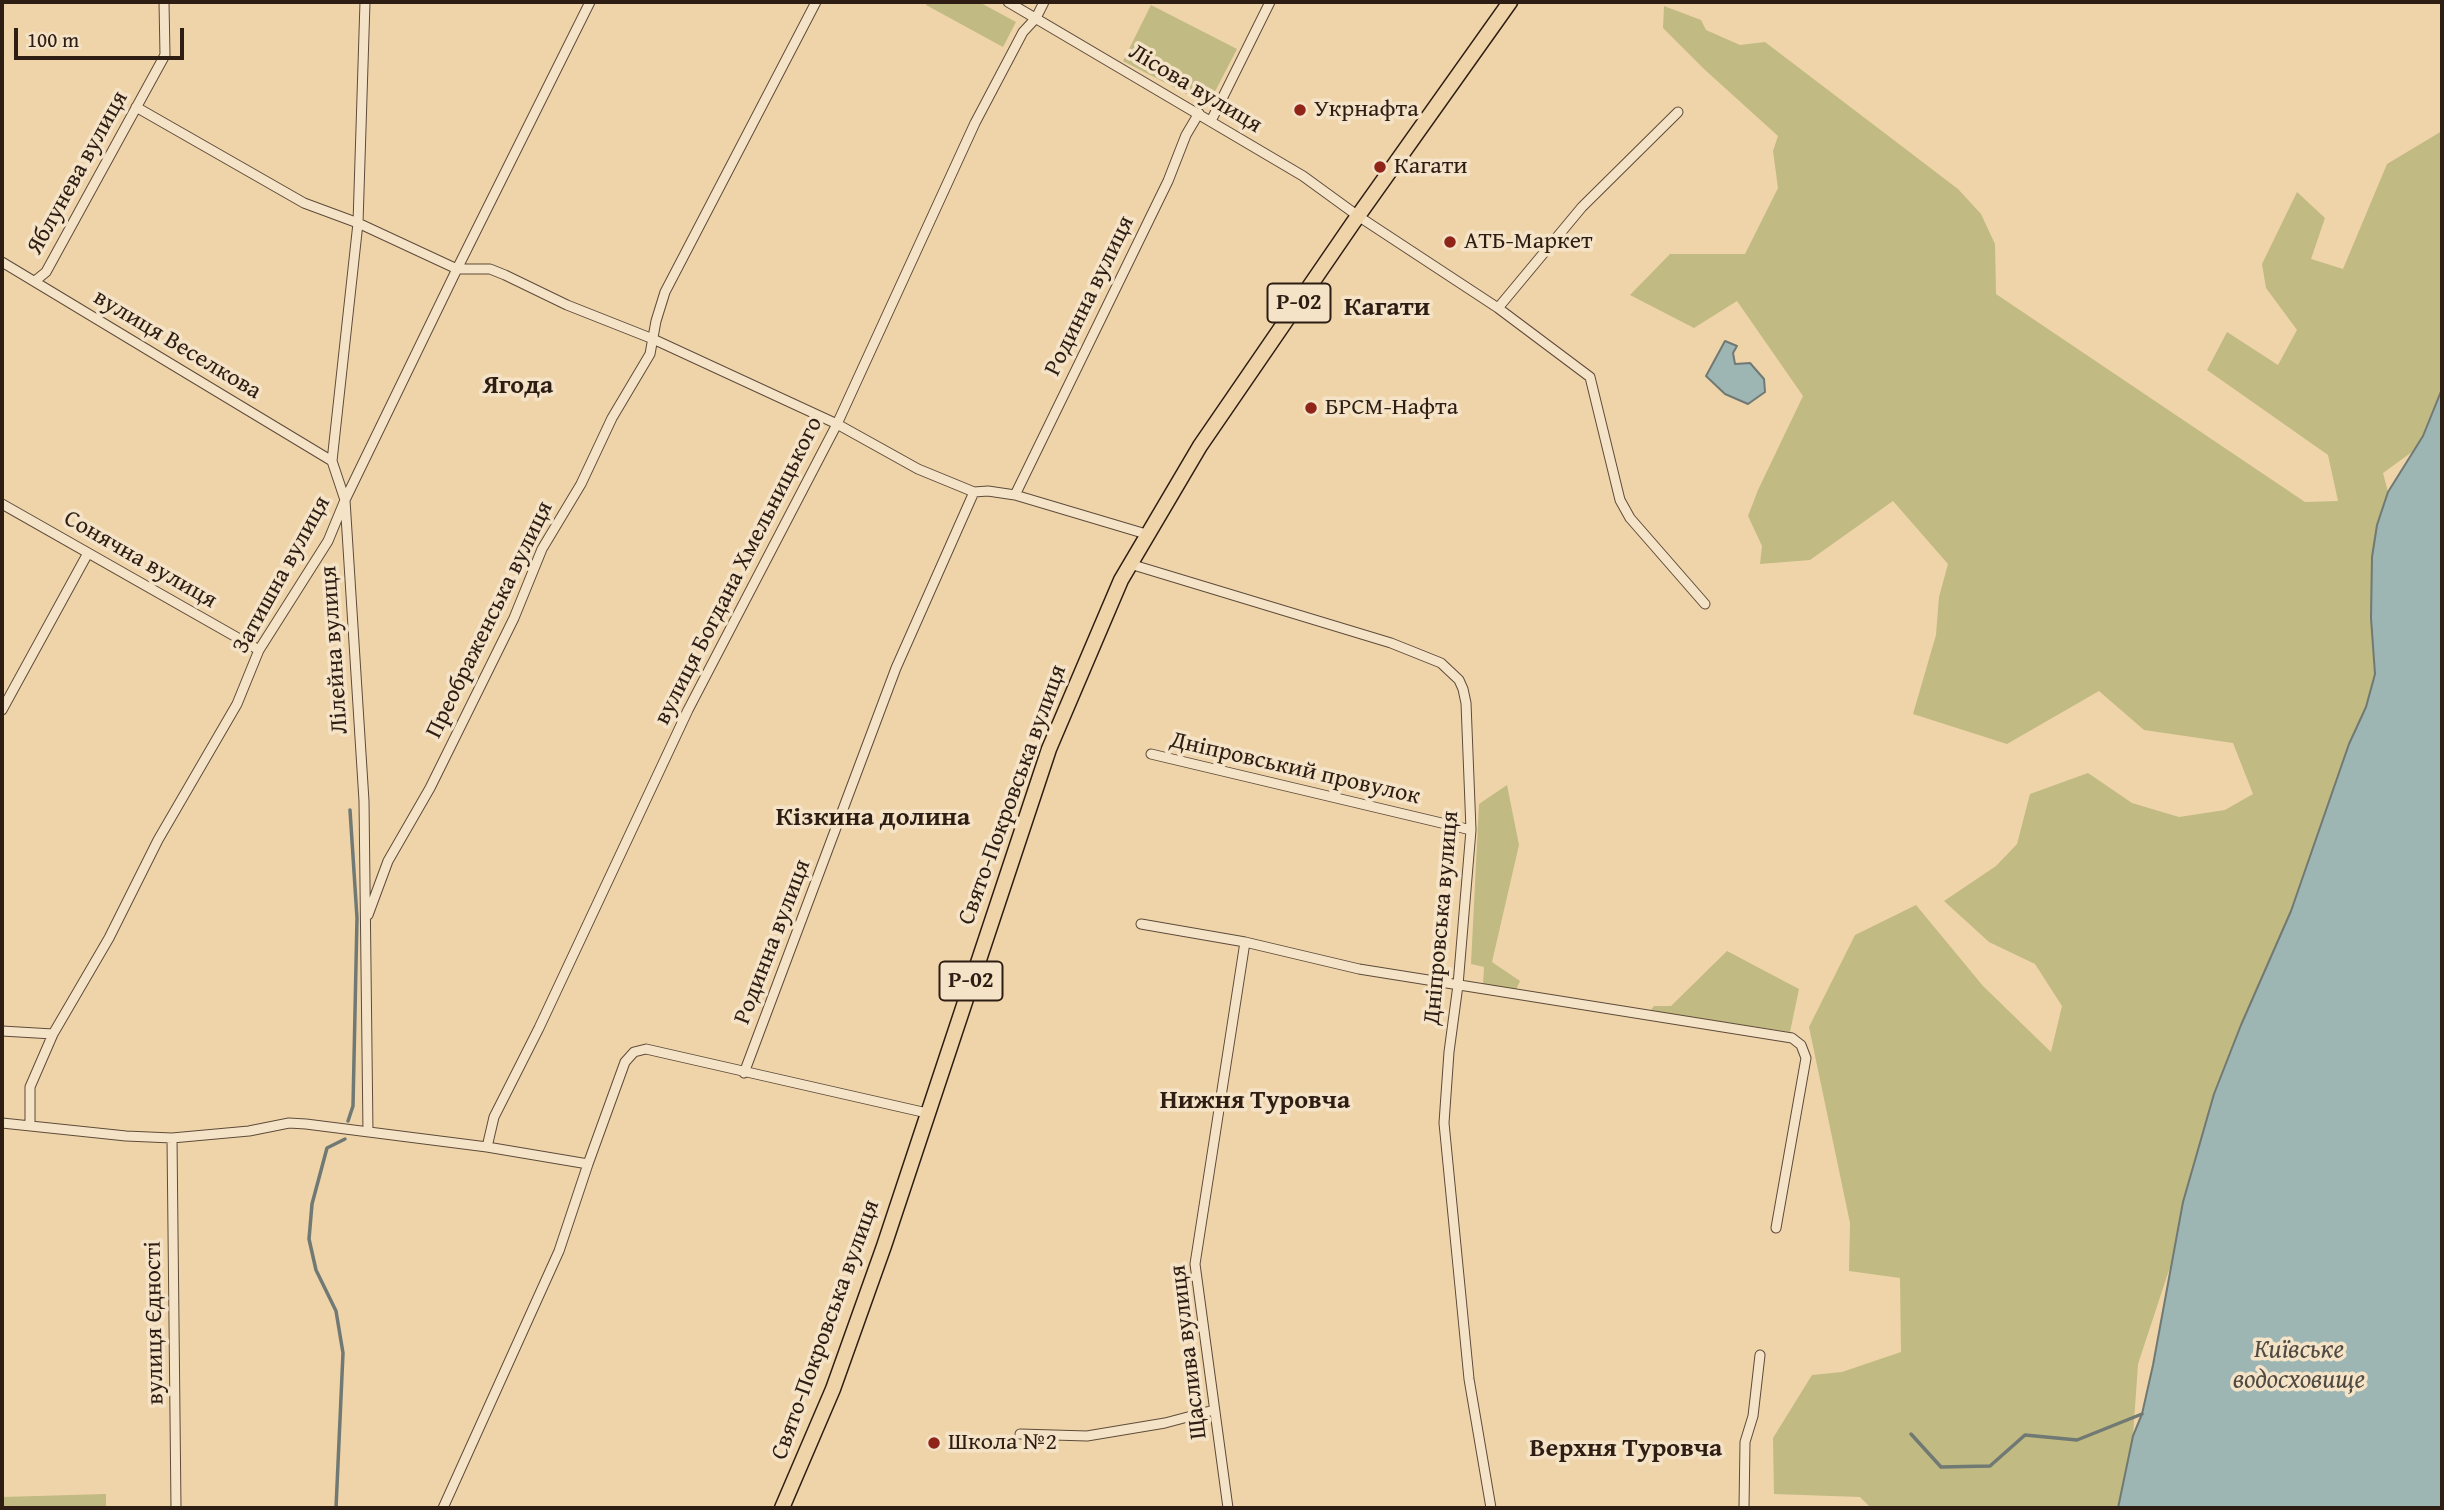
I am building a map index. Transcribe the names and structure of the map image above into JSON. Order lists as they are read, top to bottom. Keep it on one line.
{"streets":{"main road":["Р-02","Свято-Покровська вулиця"],"street":["Лісова вулиця","Яблунева вулиця","Родинна вулиця","вулиця Веселкова","Сонячна вулиця","вулиця Богдана Хмельницького","Затишна вулиця","Преображенська вулиця","Лілейна вулиця","Дніпровський провулок","Дніпровська вулиця","вулиця Єдності","Щаслива вулиця"]},"crossings":[["Лісова вулиця","Родинна вулиця"],["Лісова вулиця","Р-02"],["Лісова вулиця","вулиця Богдана Хмельницького"],["Лісова вулиця","Свято-Покровська вулиця"],["Яблунева вулиця","вулиця Веселкова"],["Р-02","Свято-Покровська вулиця"],["вулиця Веселкова","Лілейна вулиця"],["Сонячна вулиця","Затишна вулиця"],["Затишна вулиця","Лілейна вулиця"],["Преображенська вулиця","Лілейна вулиця"],["Дніпровський провулок","Дніпровська вулиця"],["Свято-Покровська вулиця","Дніпровська вулиця"]],"districts":["Кагати","Ягода","Кізкина долина","Нижня Туровча","Верхня Туровча"],"water":["Київське водосховище"],"places":["Укрнафта","Кагати","АТБ-Маркет","БРСМ-Нафта","Школа №2"],"scale_bar":"100 m"}
